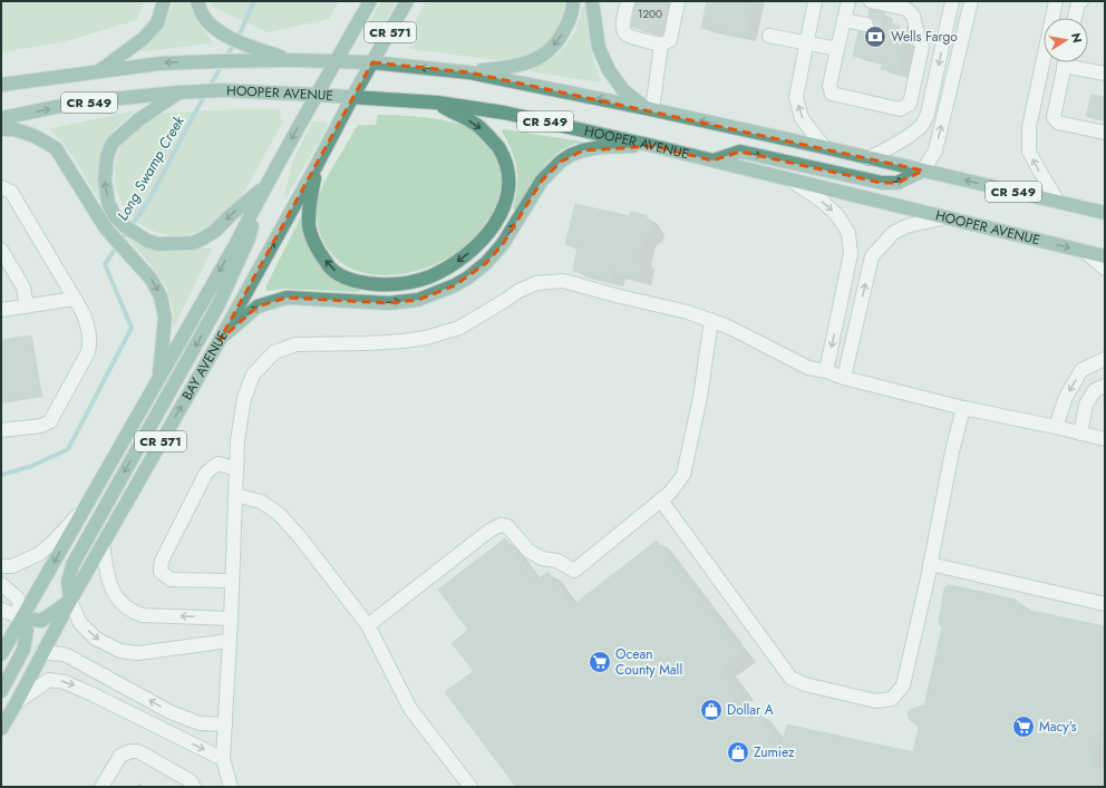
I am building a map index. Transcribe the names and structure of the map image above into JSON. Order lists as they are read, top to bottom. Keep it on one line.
{"streets":{"main road":["CR 571","HOOPER AVENUE","CR 549","BAY AVENUE"]},"crossings":[["CR 571","HOOPER AVENUE"],["CR 571","CR 549"],["HOOPER AVENUE","BAY AVENUE"],["CR 549","BAY AVENUE"]],"water":["Long Swamp Creek"],"places":{"bank":["Wells Fargo"],"supermarket":["Ocean County Mall","Macy's"],"shop":["Dollar A","Zumiez"]},"house_numbers":["1200"],"north":"right"}
